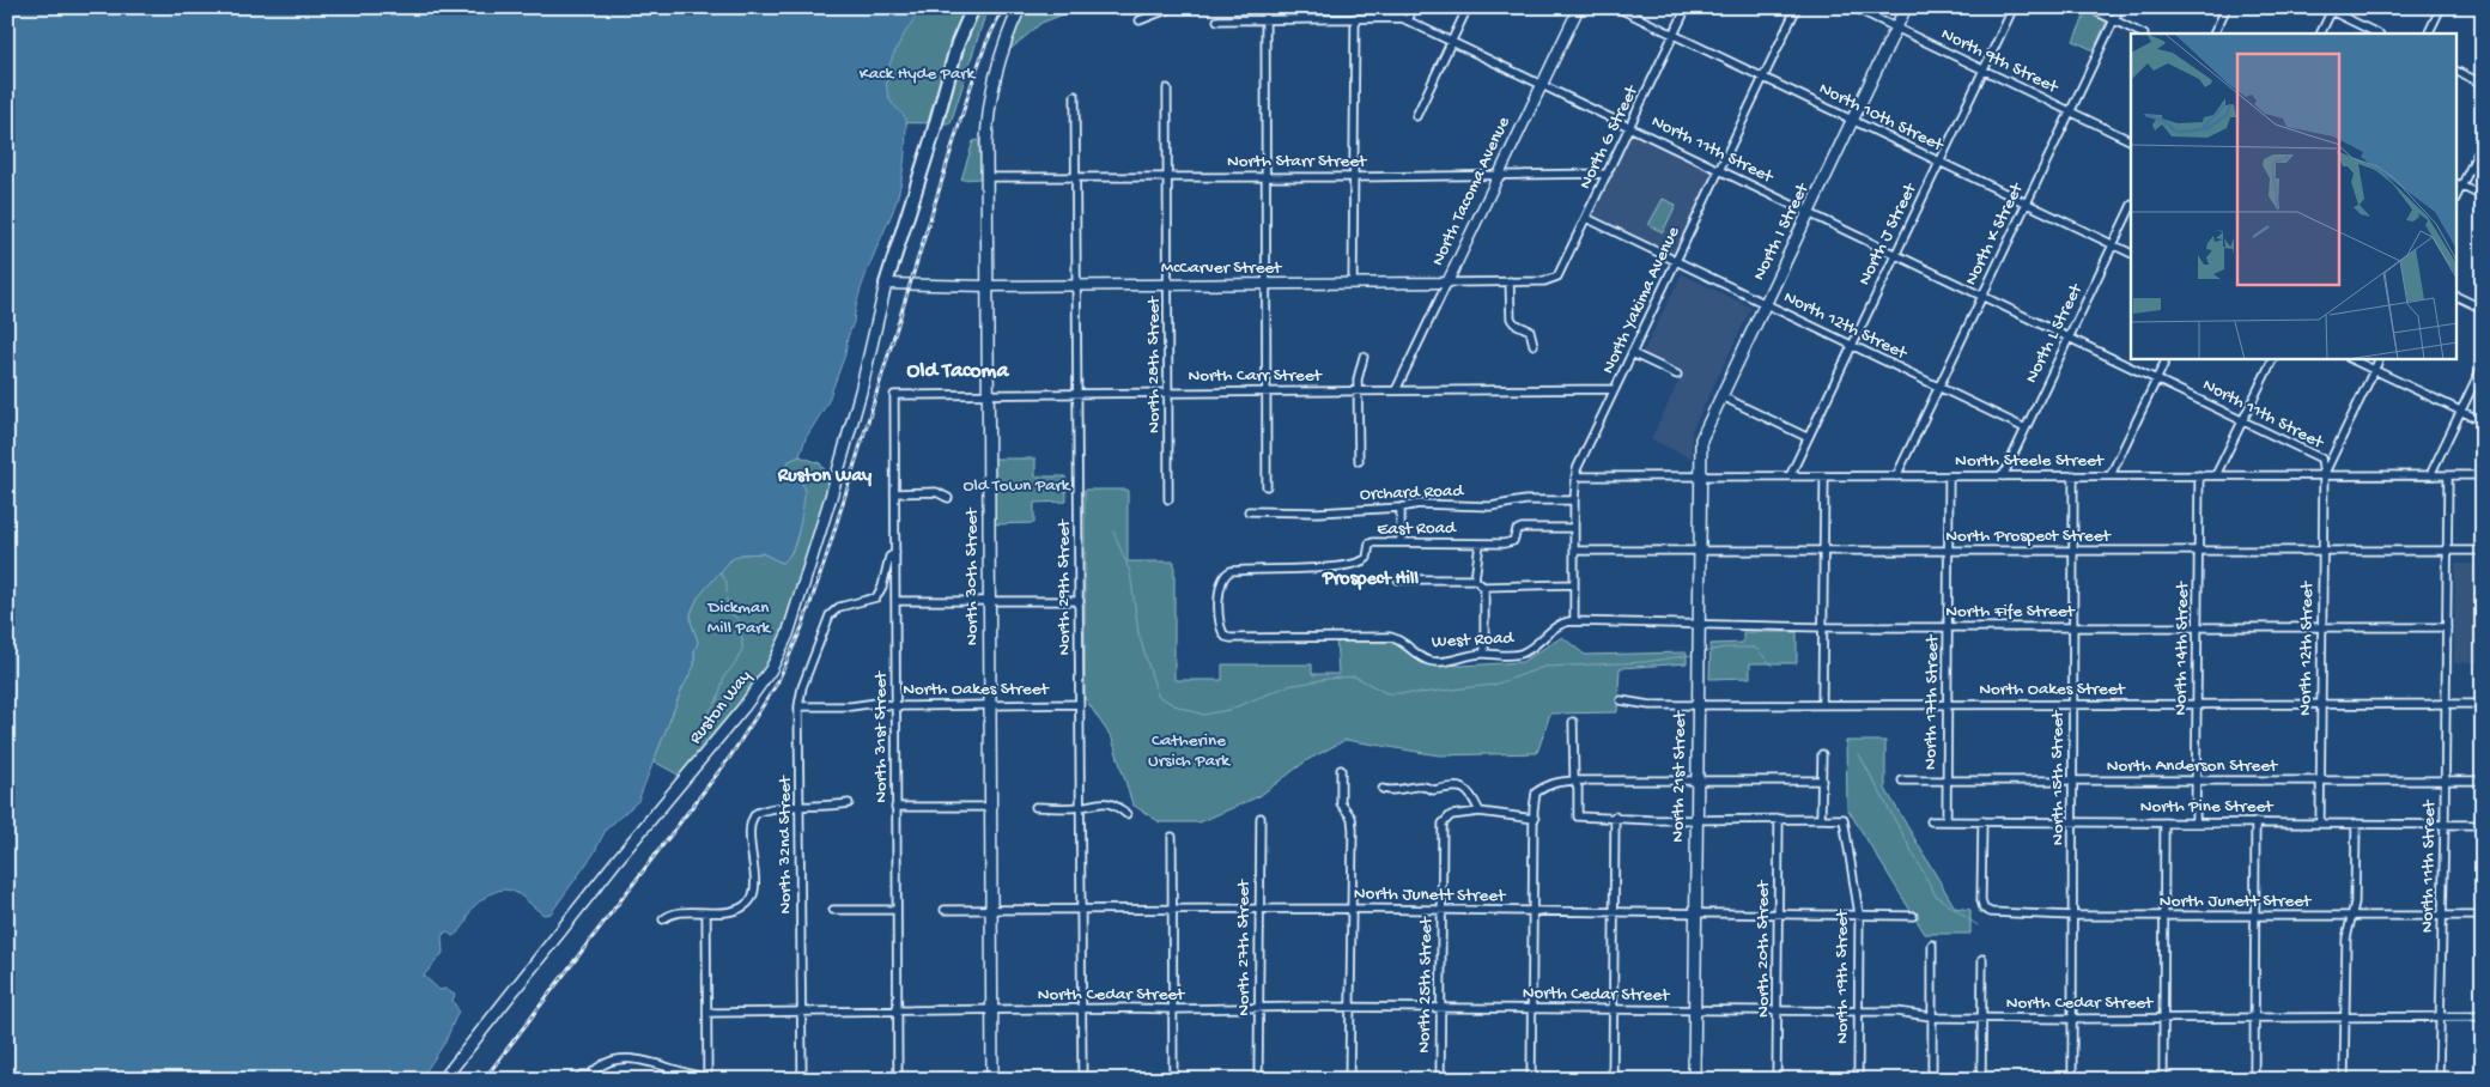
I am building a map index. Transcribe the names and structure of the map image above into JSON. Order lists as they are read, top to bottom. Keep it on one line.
{"streets":{"main road":["North I Street","North 30th Street","Ruston Way","North 21st Street"],"street":["North 9th Street","North 10th Street","North G Street","North 11th Street","North Starr Street","North Tacoma Avenue","North J Street","North K Street","McCarver Street","North Yakima Avenue","North 12th Street","North L Street","North 28th Street","North Carr Street","North Steele Street","Orchard Road","East Road","North Prospect Street","North 29th Street","North Fife Street","West Road","North 14th Street","North Oakes Street","North 17th Street","North 31st Street","North Anderson Street","North 15th Street","North Pine Street","North 32nd Street","North Junett Street","North 27th Street","North 20th Street","North 19th Street","North 25th Street","North Cedar Street"]},"crossings":[["North 9th Street","North I Street"],["North 9th Street","North J Street"],["North 9th Street","North K Street"],["North 10th Street","North G Street"],["North 10th Street","North I Street"],["North 10th Street","North J Street"],["North 10th Street","North K Street"],["North 10th Street","North Yakima Avenue"],["North 10th Street","North L Street"],["North G Street","North 11th Street"],["North G Street","North Starr Street"],["North G Street","McCarver Street"],["North G Street","North 12th Street"],["North 11th Street","North Tacoma Avenue"],["North 11th Street","North I Street"],["North 11th Street","North J Street"],["North 11th Street","North K Street"],["North 11th Street","North Yakima Avenue"],["North 11th Street","North 12th Street"],["North 11th Street","North L Street"],["North 11th Street","North Steele Street"],["North 11th Street","North Prospect Street"],["North 11th Street","North Fife Street"],["North 11th Street","North Oakes Street"],["North 11th Street","North Anderson Street"],["North 11th Street","North Pine Street"],["North 11th Street","North Junett Street"],["North 11th Street","North Cedar Street"],["North Starr Street","North Tacoma Avenue"],["North Starr Street","North 28th Street"],["North Starr Street","North 30th Street"],["North Starr Street","North 29th Street"],["North Tacoma Avenue","McCarver Street"],["North Tacoma Avenue","North Carr Street"],["North I Street","North 12th Street"],["North I Street","North Steele Street"],["North I Street","North 21st Street"],["North J Street","North 12th Street"],["North J Street","North Steele Street"],["North K Street","North 12th Street"],["North K Street","North Steele Street"],["McCarver Street","North 28th Street"],["McCarver Street","North 30th Street"],["McCarver Street","North 29th Street"],["McCarver Street","Ruston Way"],["North Yakima Avenue","North 12th Street"],["North Yakima Avenue","North Carr Street"],["North Yakima Avenue","North Steele Street"],["North Yakima Avenue","Orchard Road"],["North Yakima Avenue","East Road"],["North Yakima Avenue","North Prospect Street"],["North Yakima Avenue","North Fife Street"],["North Yakima Avenue","West Road"],["North 12th Street","North L Street"],["North 12th Street","North Steele Street"],["North 12th Street","North Prospect Street"],["North 12th Street","North Fife Street"],["North 12th Street","North Oakes Street"],["North 12th Street","North Anderson Street"],["North 12th Street","North Pine Street"],["North L Street","North Steele Street"],["North 28th Street","North Carr Street"],["North Carr Street","North 30th Street"],["North Carr Street","North 29th Street"],["North Carr Street","North 31st Street"],["North Steele Street","North 14th Street"],["North Steele Street","North 17th Street"],["North Steele Street","North 21st Street"],["North Steele Street","North 15th Street"],["East Road","West Road"],["North Prospect Street","North 14th Street"],["North Prospect Street","North 17th Street"],["North Prospect Street","North 21st Street"],["North Prospect Street","North 15th Street"],["North 30th Street","North Oakes Street"],["North 30th Street","North Junett Street"],["North 30th Street","North Cedar Street"],["North 29th Street","North Oakes Street"],["North 29th Street","North Junett Street"],["North 29th Street","North Cedar Street"],["North Fife Street","West Road"],["North Fife Street","North 14th Street"],["North Fife Street","North 17th Street"],["North Fife Street","North 21st Street"],["North Fife Street","North 15th Street"],["North 14th Street","North Oakes Street"],["North 14th Street","North Anderson Street"],["North 14th Street","North Pine Street"],["North Oakes Street","North 17th Street"],["North Oakes Street","North 31st Street"],["North Oakes Street","North 21st Street"],["North Oakes Street","North 15th Street"],["North Oakes Street","North 32nd Street"],["North 17th Street","North Anderson Street"],["North 17th Street","North Pine Street"],["North 31st Street","North 32nd Street"],["North 31st Street","North Cedar Street"],["North Anderson Street","North 15th Street"],["North 21st Street","North Junett Street"],["North 21st Street","North Cedar Street"],["North 15th Street","North Pine Street"],["North 15th Street","North Junett Street"],["North 15th Street","North Cedar Street"],["North Pine Street","North Junett Street"],["North 32nd Street","North Cedar Street"],["North Junett Street","North 27th Street"],["North Junett Street","North 20th Street"],["North Junett Street","North 19th Street"],["North Junett Street","North 25th Street"],["North 27th Street","North Cedar Street"],["North 20th Street","North Cedar Street"],["North 19th Street","North Cedar Street"],["North 25th Street","North Cedar Street"]],"districts":["Old Tacoma","Ruston Way","Prospect Hill"],"parks":["Kack Hyde Park","Old Town Park","Dickman Mill Park","Catherine Ursich Park"]}
